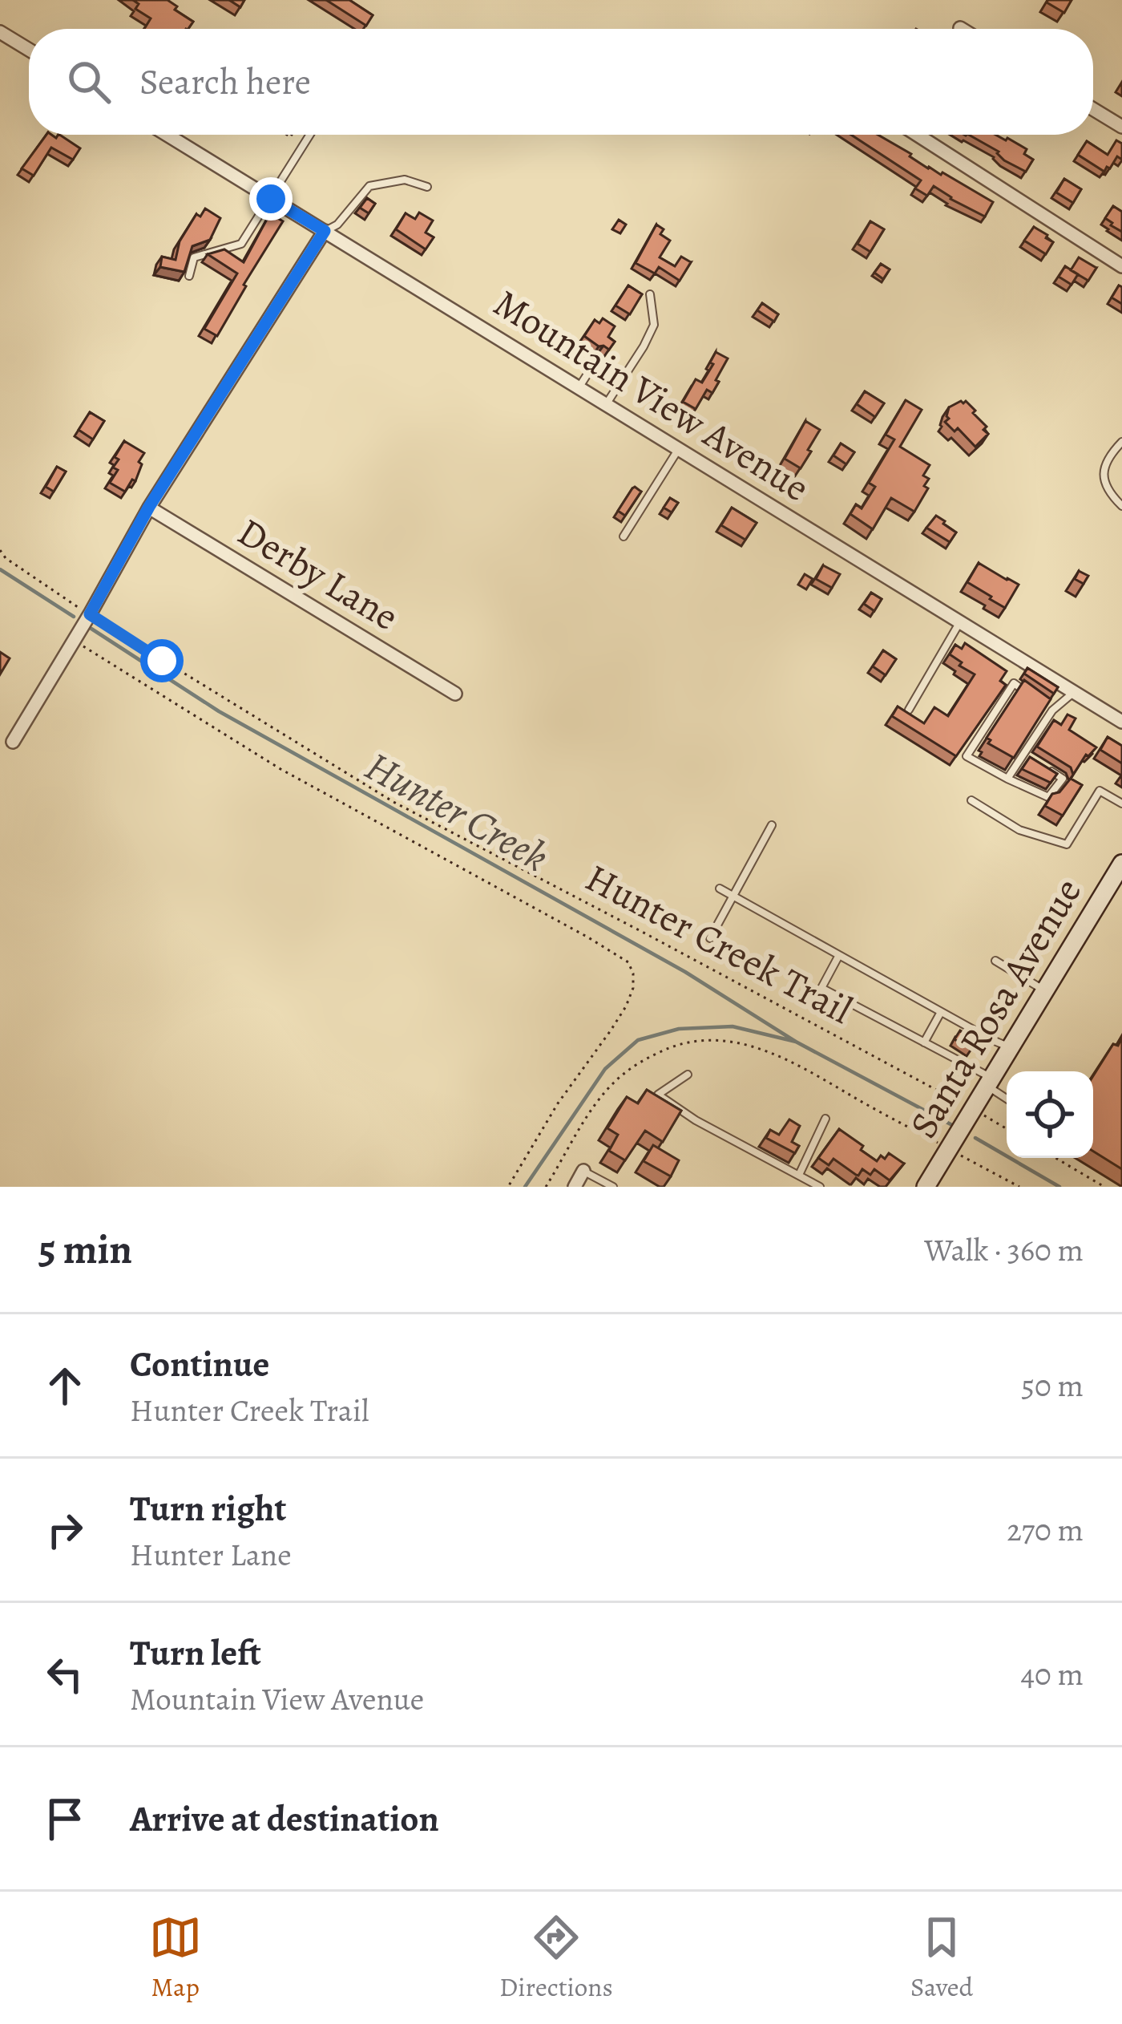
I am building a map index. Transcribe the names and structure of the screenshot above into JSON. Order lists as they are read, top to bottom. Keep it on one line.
{"streets":{"main road":["Santa Rosa Avenue"],"street":["Mountain View Avenue","Derby Lane"],"path":["Hunter Creek Trail"]},"crossings":[["Hunter Creek Trail","Santa Rosa Avenue"]],"water":["Hunter Creek"],"page":{"search":"Search here","heading":["5 min","Walk · 360 m"],"list":[["Continue","Hunter Creek Trail","50 m"],["Turn right","Hunter Lane","270 m"],["Turn left","Mountain View Avenue","40 m"],"Arrive at destination"],"nav":["Map","Directions","Saved"]}}
